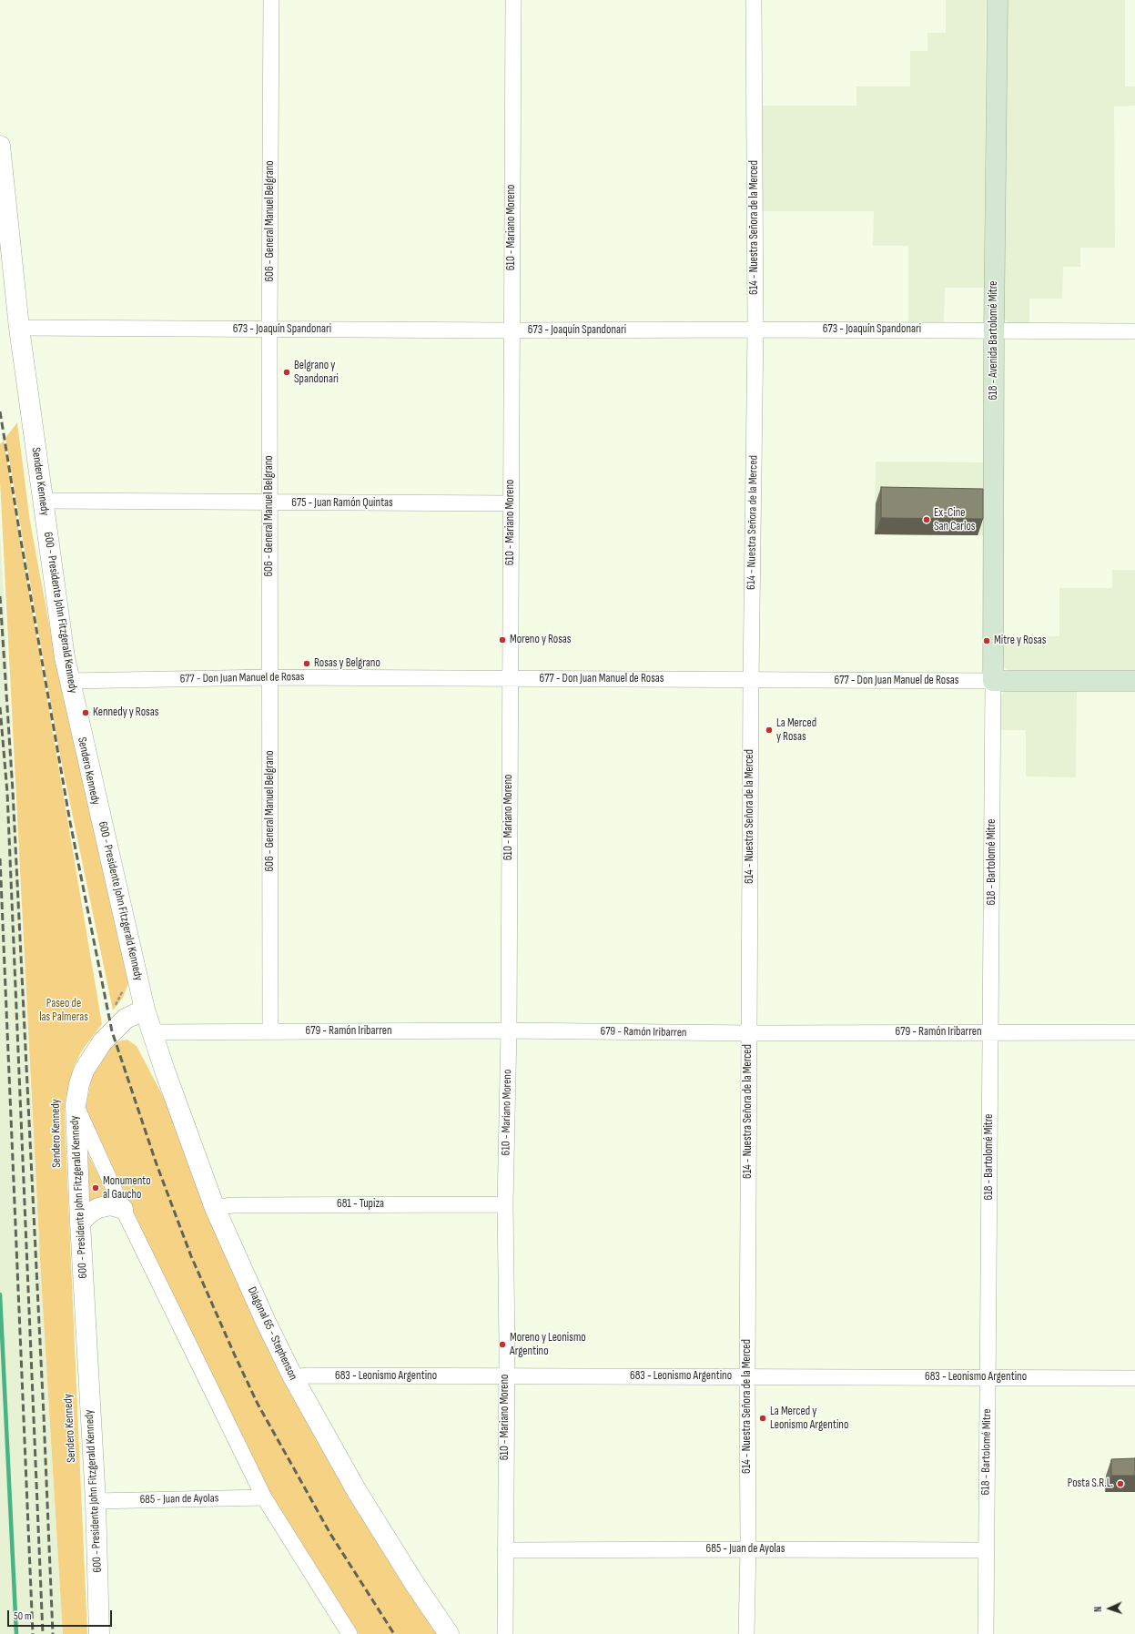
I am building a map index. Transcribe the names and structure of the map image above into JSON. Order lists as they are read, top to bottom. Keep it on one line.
{"streets":{"main road":["618 - Avenida Bartolomé Mitre","677 - Don Juan Manuel de Rosas"],"street":["606 - General Manuel Belgrano","610 - Mariano Moreno","614 - Nuestra Señora de la Merced","673 - Joaquín Spandonari","675 - Juan Ramón Quintas","600 - Presidente John Fitzgerald Kennedy","618 - Bartolomé Mitre","679 - Ramón Iribarren","681 - Tupiza","Diagonal 65 - Stephenson","683 - Leonismo Argentino","685 - Juan de Ayolas"]},"crossings":[["606 - General Manuel Belgrano","673 - Joaquín Spandonari"],["606 - General Manuel Belgrano","675 - Juan Ramón Quintas"],["606 - General Manuel Belgrano","677 - Don Juan Manuel de Rosas"],["606 - General Manuel Belgrano","679 - Ramón Iribarren"],["610 - Mariano Moreno","673 - Joaquín Spandonari"],["610 - Mariano Moreno","675 - Juan Ramón Quintas"],["610 - Mariano Moreno","677 - Don Juan Manuel de Rosas"],["610 - Mariano Moreno","679 - Ramón Iribarren"],["610 - Mariano Moreno","681 - Tupiza"],["610 - Mariano Moreno","683 - Leonismo Argentino"],["610 - Mariano Moreno","685 - Juan de Ayolas"],["614 - Nuestra Señora de la Merced","673 - Joaquín Spandonari"],["614 - Nuestra Señora de la Merced","677 - Don Juan Manuel de Rosas"],["614 - Nuestra Señora de la Merced","679 - Ramón Iribarren"],["614 - Nuestra Señora de la Merced","683 - Leonismo Argentino"],["614 - Nuestra Señora de la Merced","685 - Juan de Ayolas"],["673 - Joaquín Spandonari","618 - Avenida Bartolomé Mitre"],["673 - Joaquín Spandonari","600 - Presidente John Fitzgerald Kennedy"],["618 - Avenida Bartolomé Mitre","677 - Don Juan Manuel de Rosas"],["618 - Avenida Bartolomé Mitre","618 - Bartolomé Mitre"],["675 - Juan Ramón Quintas","600 - Presidente John Fitzgerald Kennedy"],["600 - Presidente John Fitzgerald Kennedy","677 - Don Juan Manuel de Rosas"],["600 - Presidente John Fitzgerald Kennedy","Diagonal 65 - Stephenson"],["600 - Presidente John Fitzgerald Kennedy","685 - Juan de Ayolas"],["677 - Don Juan Manuel de Rosas","618 - Bartolomé Mitre"],["618 - Bartolomé Mitre","679 - Ramón Iribarren"],["618 - Bartolomé Mitre","683 - Leonismo Argentino"],["618 - Bartolomé Mitre","685 - Juan de Ayolas"],["679 - Ramón Iribarren","Diagonal 65 - Stephenson"],["681 - Tupiza","Diagonal 65 - Stephenson"],["Diagonal 65 - Stephenson","683 - Leonismo Argentino"]],"parks":["Paseo de las Palmeras"],"places":["Belgrano y Spandonari","Ex-Cine San Carlos","Moreno y Rosas","Mitre y Rosas","Rosas y Belgrano","Kennedy y Rosas","La Merced y Rosas","Monumento al Gaucho","Moreno y Leonismo Argentino","La Merced y Leonismo Argentino","Posta S.R.L."],"scale_bar":"50 m","north":"left"}
